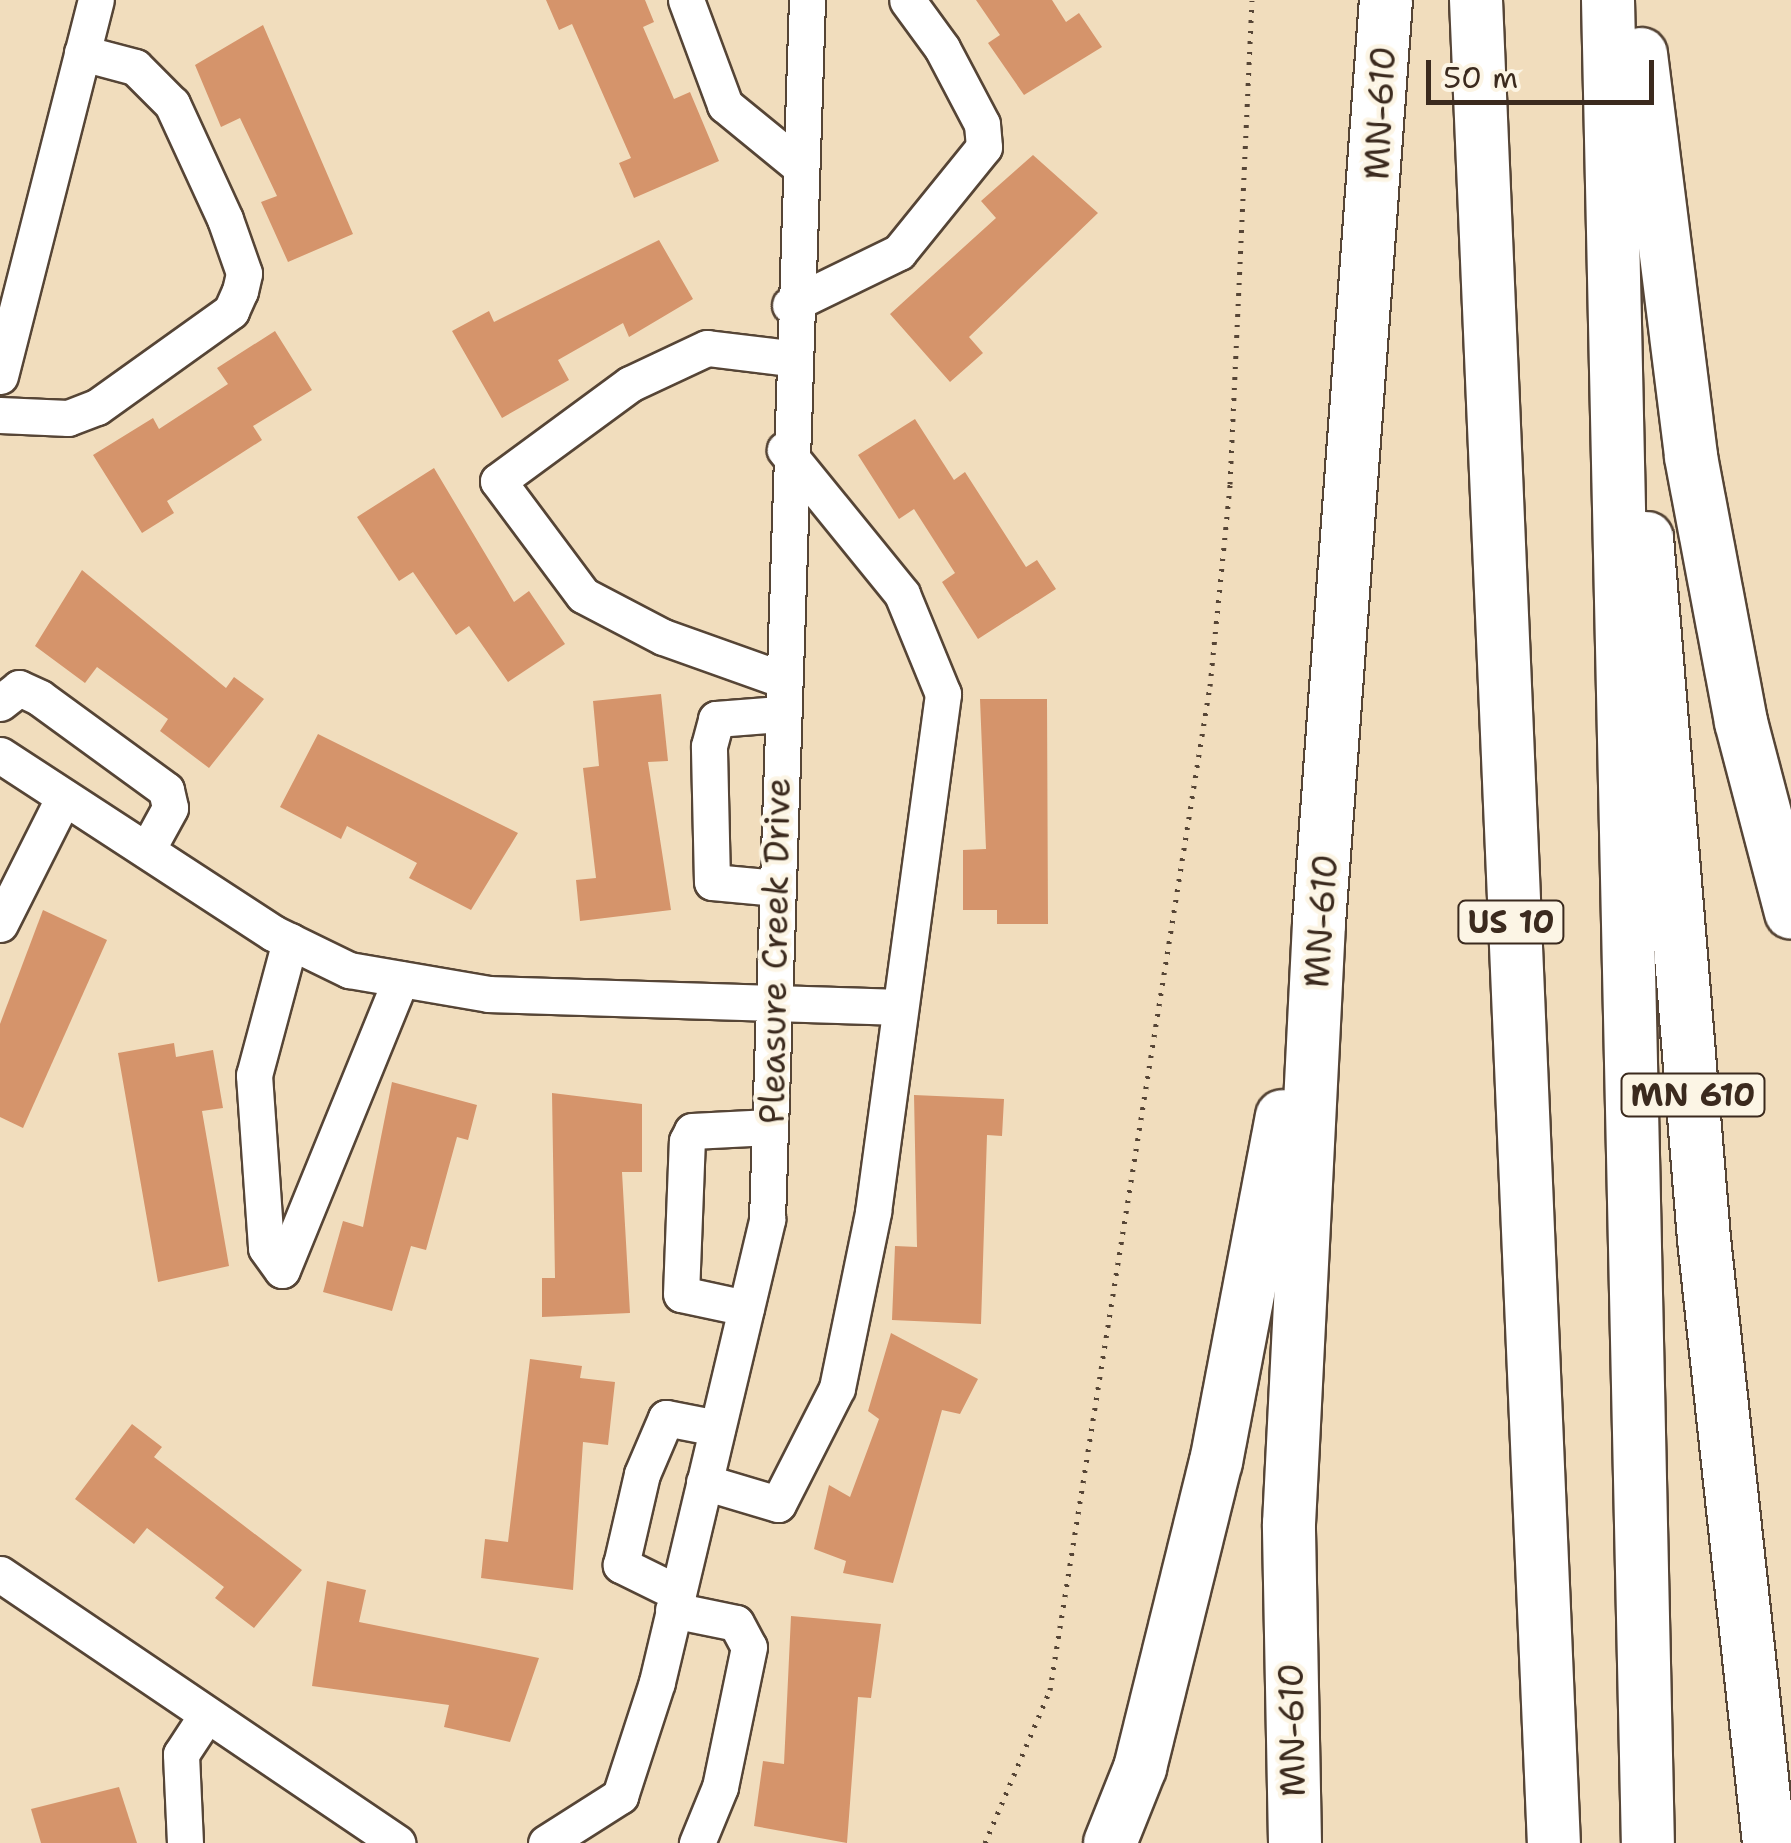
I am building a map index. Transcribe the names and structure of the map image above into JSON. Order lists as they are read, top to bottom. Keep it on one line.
{"streets":{"highway":["MN-610","US 10","MN 610"],"street":["Pleasure Creek Drive"]},"scale_bar":"50 m"}
